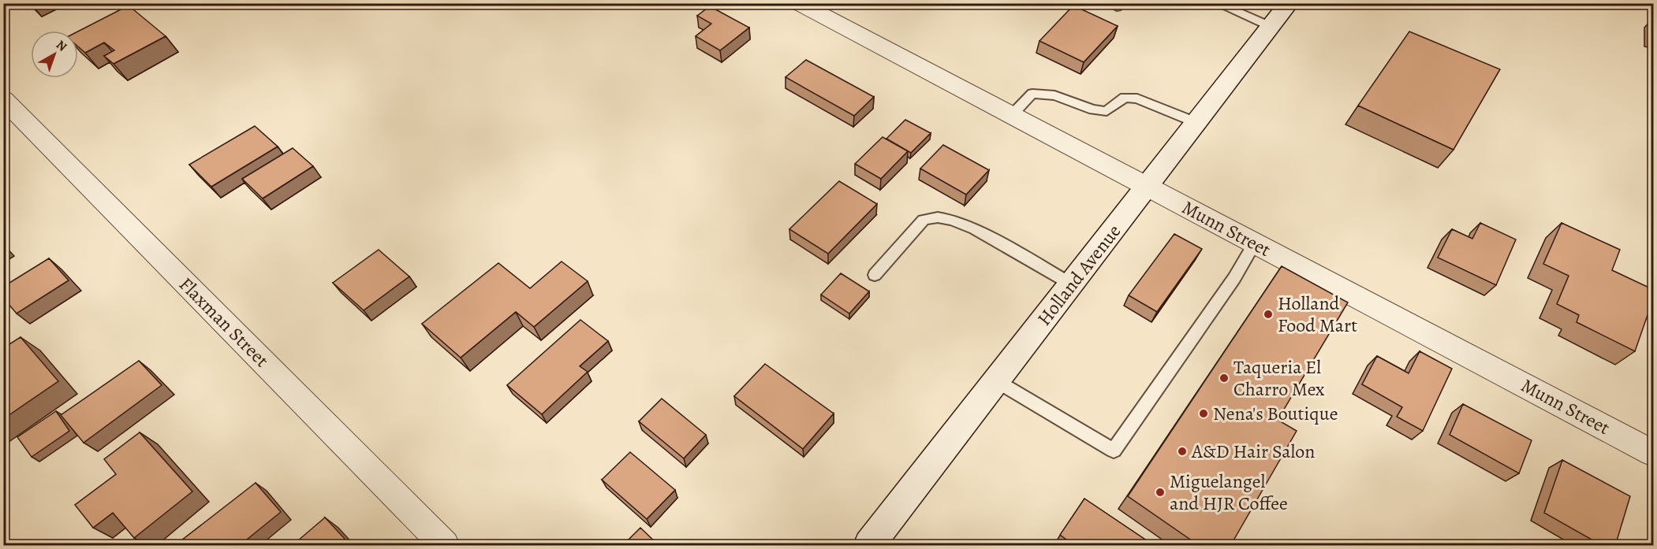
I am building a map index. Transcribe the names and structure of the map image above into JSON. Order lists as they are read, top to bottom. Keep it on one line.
{"streets":{"main road":["Holland Avenue"],"street":["Munn Street","Flaxman Street"]},"crossings":[["Munn Street","Holland Avenue"]],"places":["Holland Food Mart","Taqueria El Charro Mex","Nena's Boutique","A&D Hair Salon","Miguelangel and HJR Coffee"],"north":"top right"}
